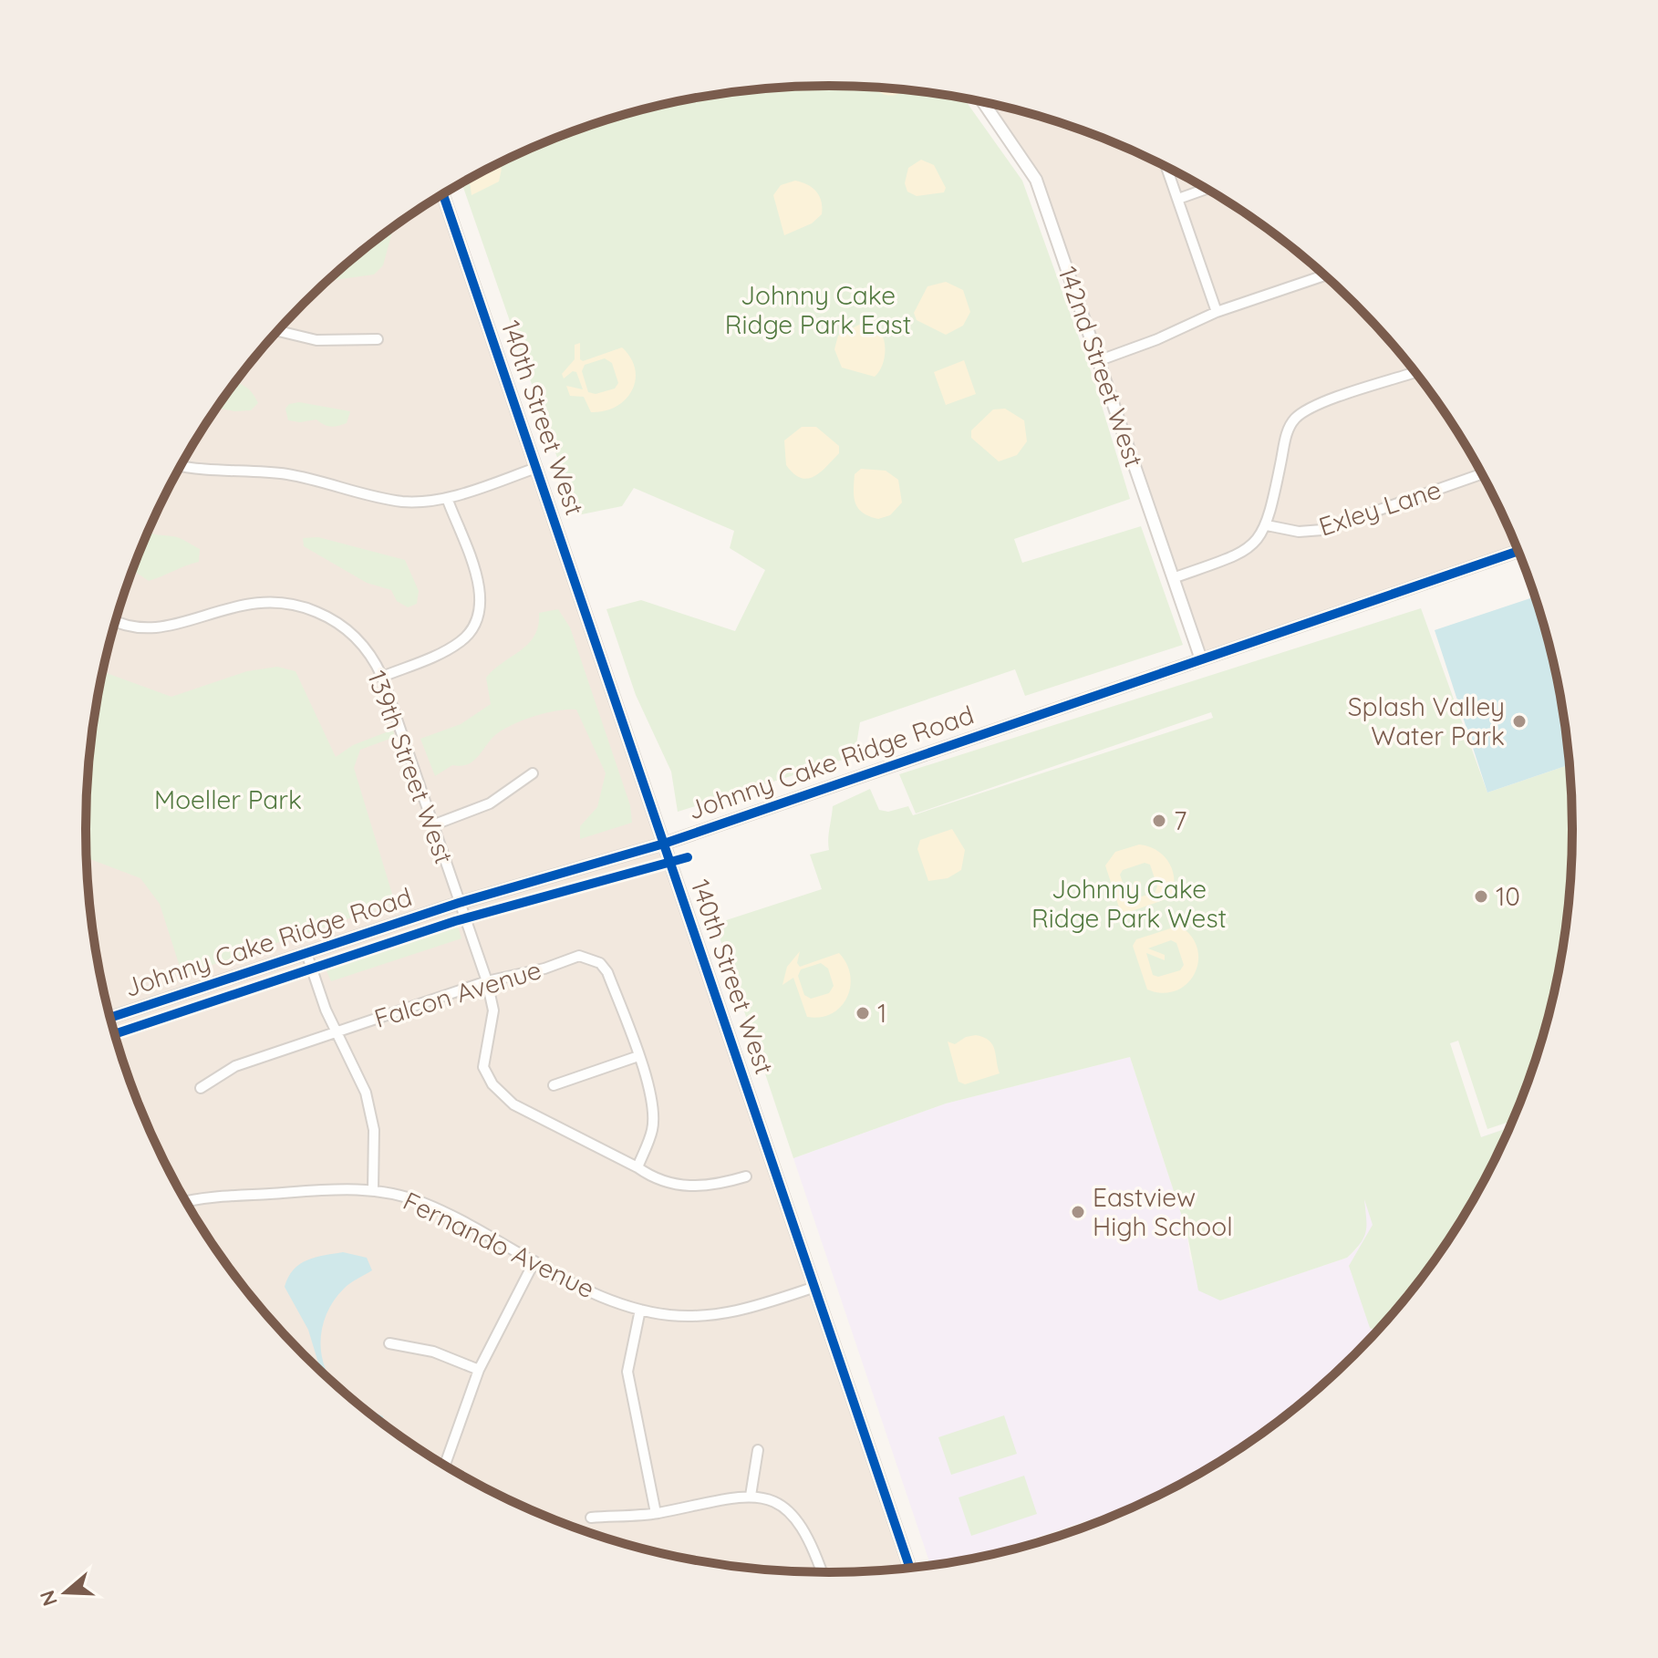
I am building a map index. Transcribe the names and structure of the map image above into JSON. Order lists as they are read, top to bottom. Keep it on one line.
{"streets":{"street":["142nd Street West","140th Street West","Exley Lane","Johnny Cake Ridge Road","139th Street West","Falcon Avenue","Fernando Avenue"]},"crossings":[["142nd Street West","Johnny Cake Ridge Road"],["140th Street West","Johnny Cake Ridge Road"],["140th Street West","Fernando Avenue"],["Johnny Cake Ridge Road","139th Street West"],["139th Street West","Falcon Avenue"]],"parks":["Johnny Cake Ridge Park East","Moeller Park","Johnny Cake Ridge Park West"],"places":["Splash Valley Water Park","7","10","1","Eastview High School"],"north":"left"}
